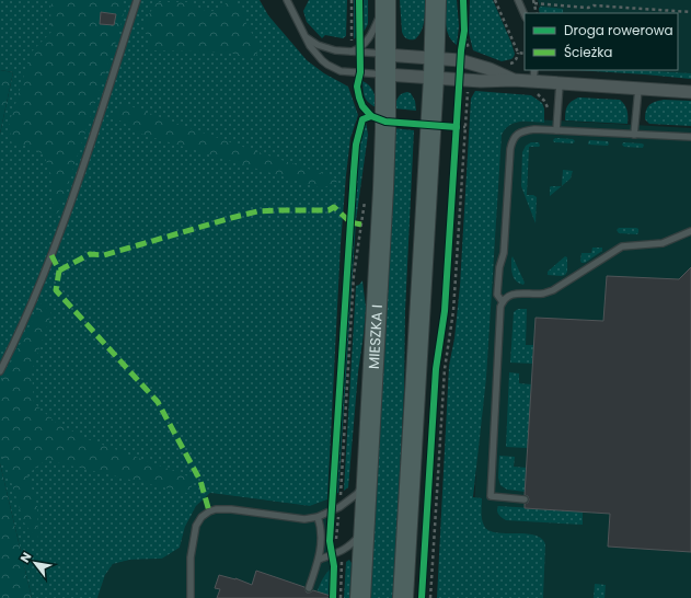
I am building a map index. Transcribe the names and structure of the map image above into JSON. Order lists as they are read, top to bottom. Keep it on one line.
{"streets":{"main road":["MIESZKA I"]},"legend":["Droga rowerowa","Ścieżka"],"north":"top left"}
